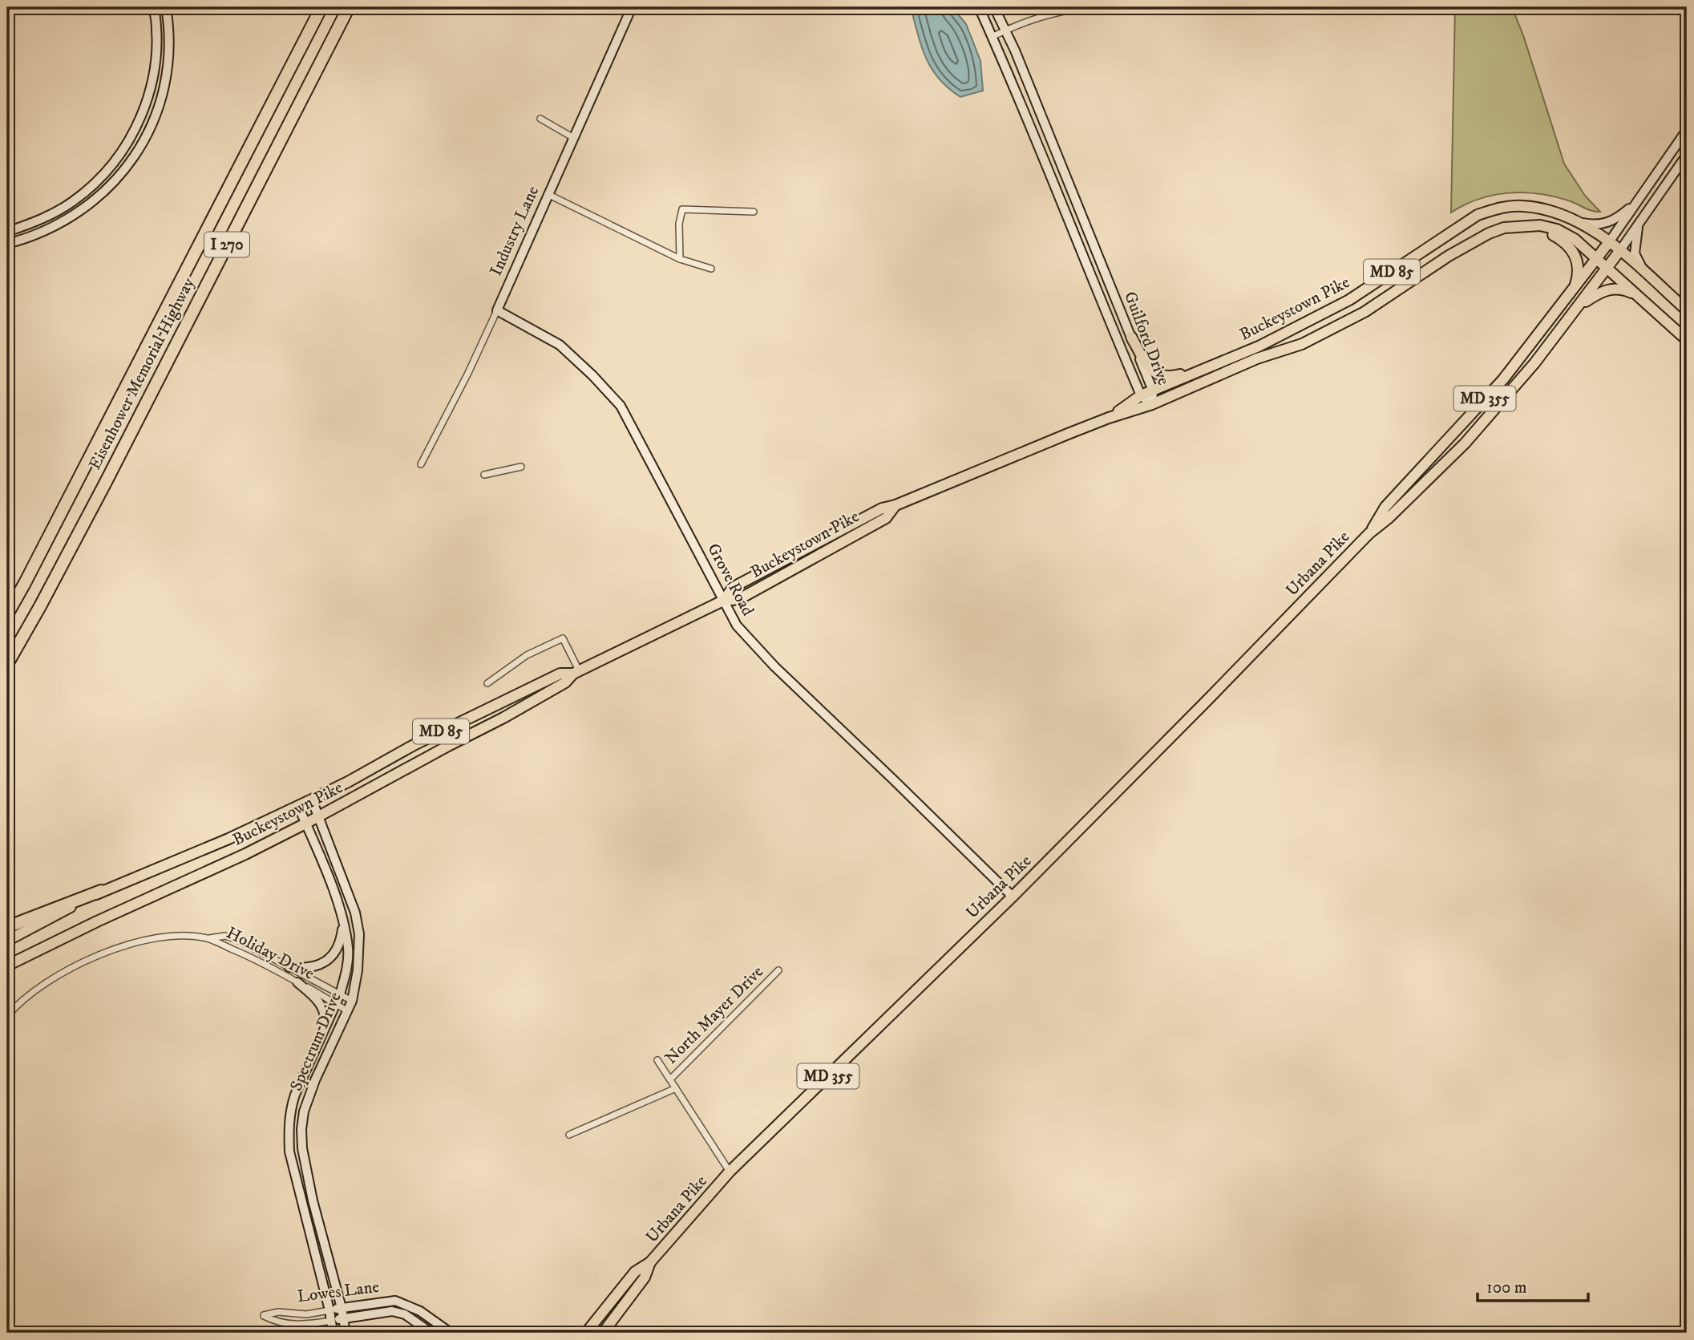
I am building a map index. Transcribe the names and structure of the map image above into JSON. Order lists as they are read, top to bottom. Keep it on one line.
{"streets":{"highway":["I 270","Eisenhower Memorial Highway"],"main road":["Industry Lane","MD 85","Buckeystown Pike","Guilford Drive","MD 355","Urbana Pike","Grove Road","Spectrum Drive","Lowes Lane"],"street":["Holiday Drive","North Mayer Drive"]},"crossings":[["Industry Lane","Grove Road"],["Buckeystown Pike","Guilford Drive"],["Buckeystown Pike","MD 355"],["Buckeystown Pike","Urbana Pike"],["Buckeystown Pike","Grove Road"],["Buckeystown Pike","Spectrum Drive"],["MD 355","Urbana Pike"],["Urbana Pike","Grove Road"],["Holiday Drive","Spectrum Drive"],["Spectrum Drive","Lowes Lane"]],"scale_bar":"100 m"}
